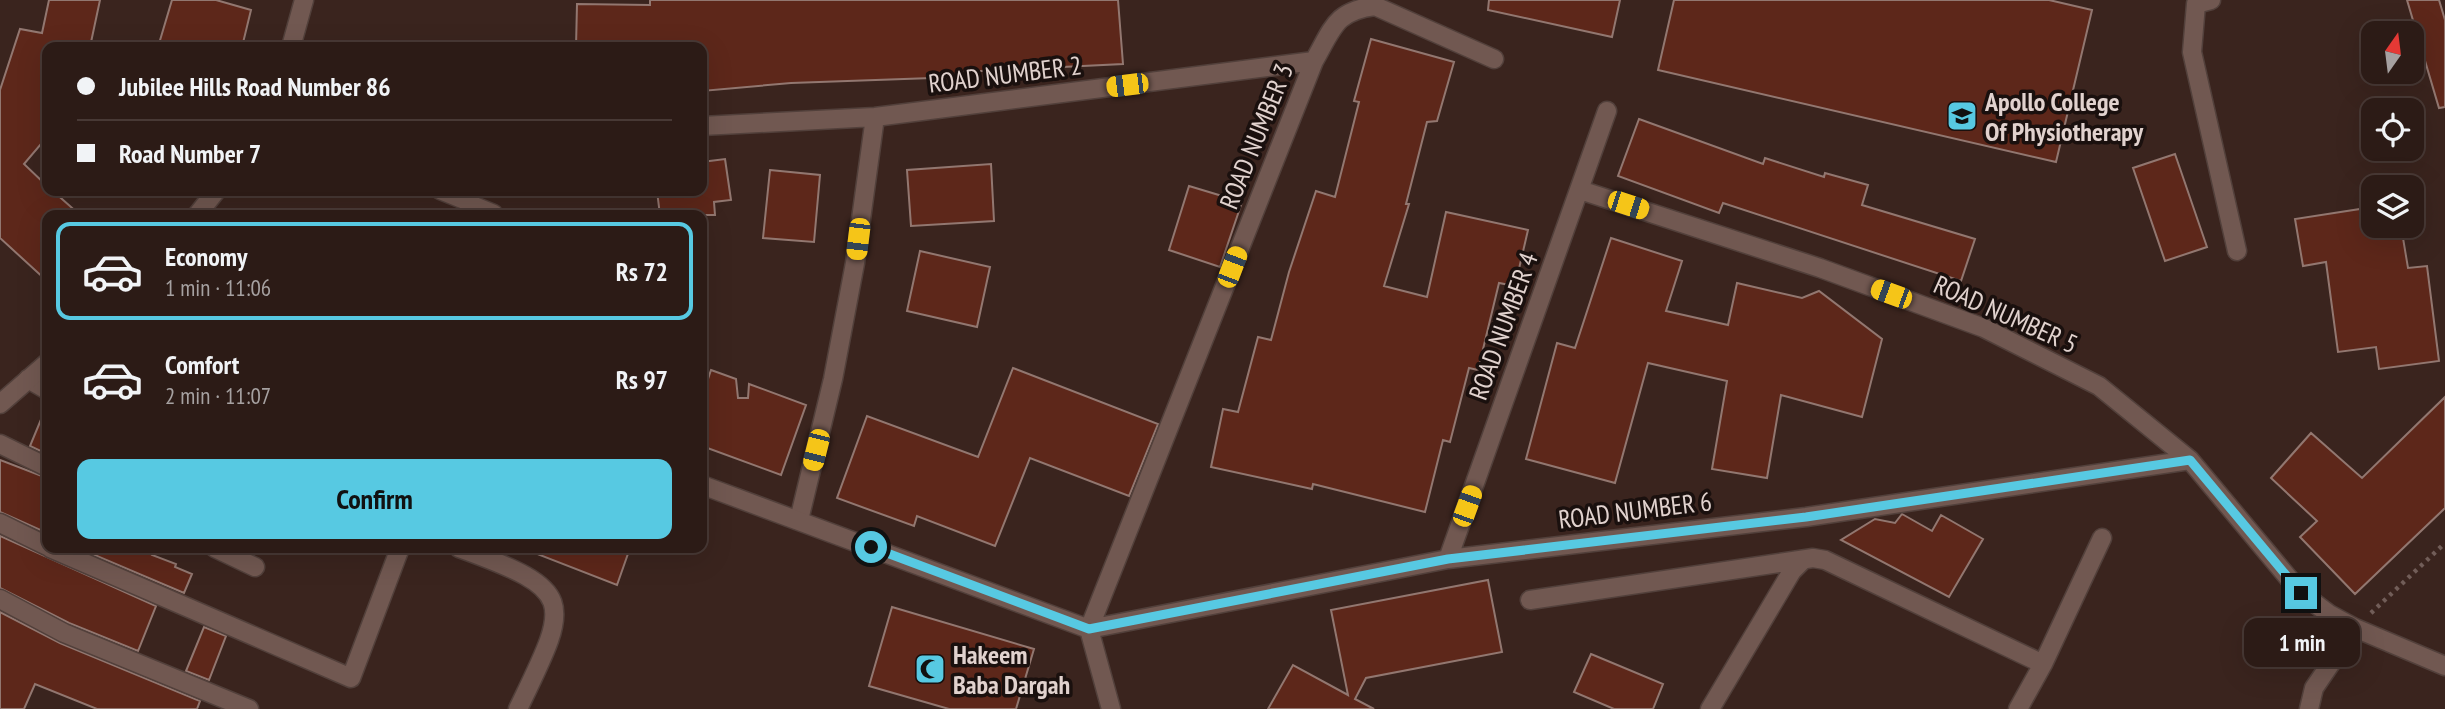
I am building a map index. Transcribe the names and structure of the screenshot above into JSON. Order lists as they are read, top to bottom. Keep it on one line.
{"streets":{"street":["ROAD NUMBER 2","ROAD NUMBER 3","ROAD NUMBER 5","ROAD NUMBER 4","ROAD NUMBER 6"]},"crossings":[["ROAD NUMBER 2","ROAD NUMBER 3"],["ROAD NUMBER 3","ROAD NUMBER 6"],["ROAD NUMBER 5","ROAD NUMBER 4"],["ROAD NUMBER 5","ROAD NUMBER 6"],["ROAD NUMBER 4","ROAD NUMBER 6"]],"places":{"school or university":["Apollo College Of Physiotherapy"],"mosque":["Hakeem Baba Dargah"]},"north":"top","page":{"banner":["Jubilee Hills Road Number 86","Road Number 7"],"list":[{"name":"Economy","note":"1 min · 11:06","value":"Rs 72"},{"name":"Comfort","note":"2 min · 11:07","value":"Rs 97"}],"buttons":"Confirm","bubble":"1 min"}}
